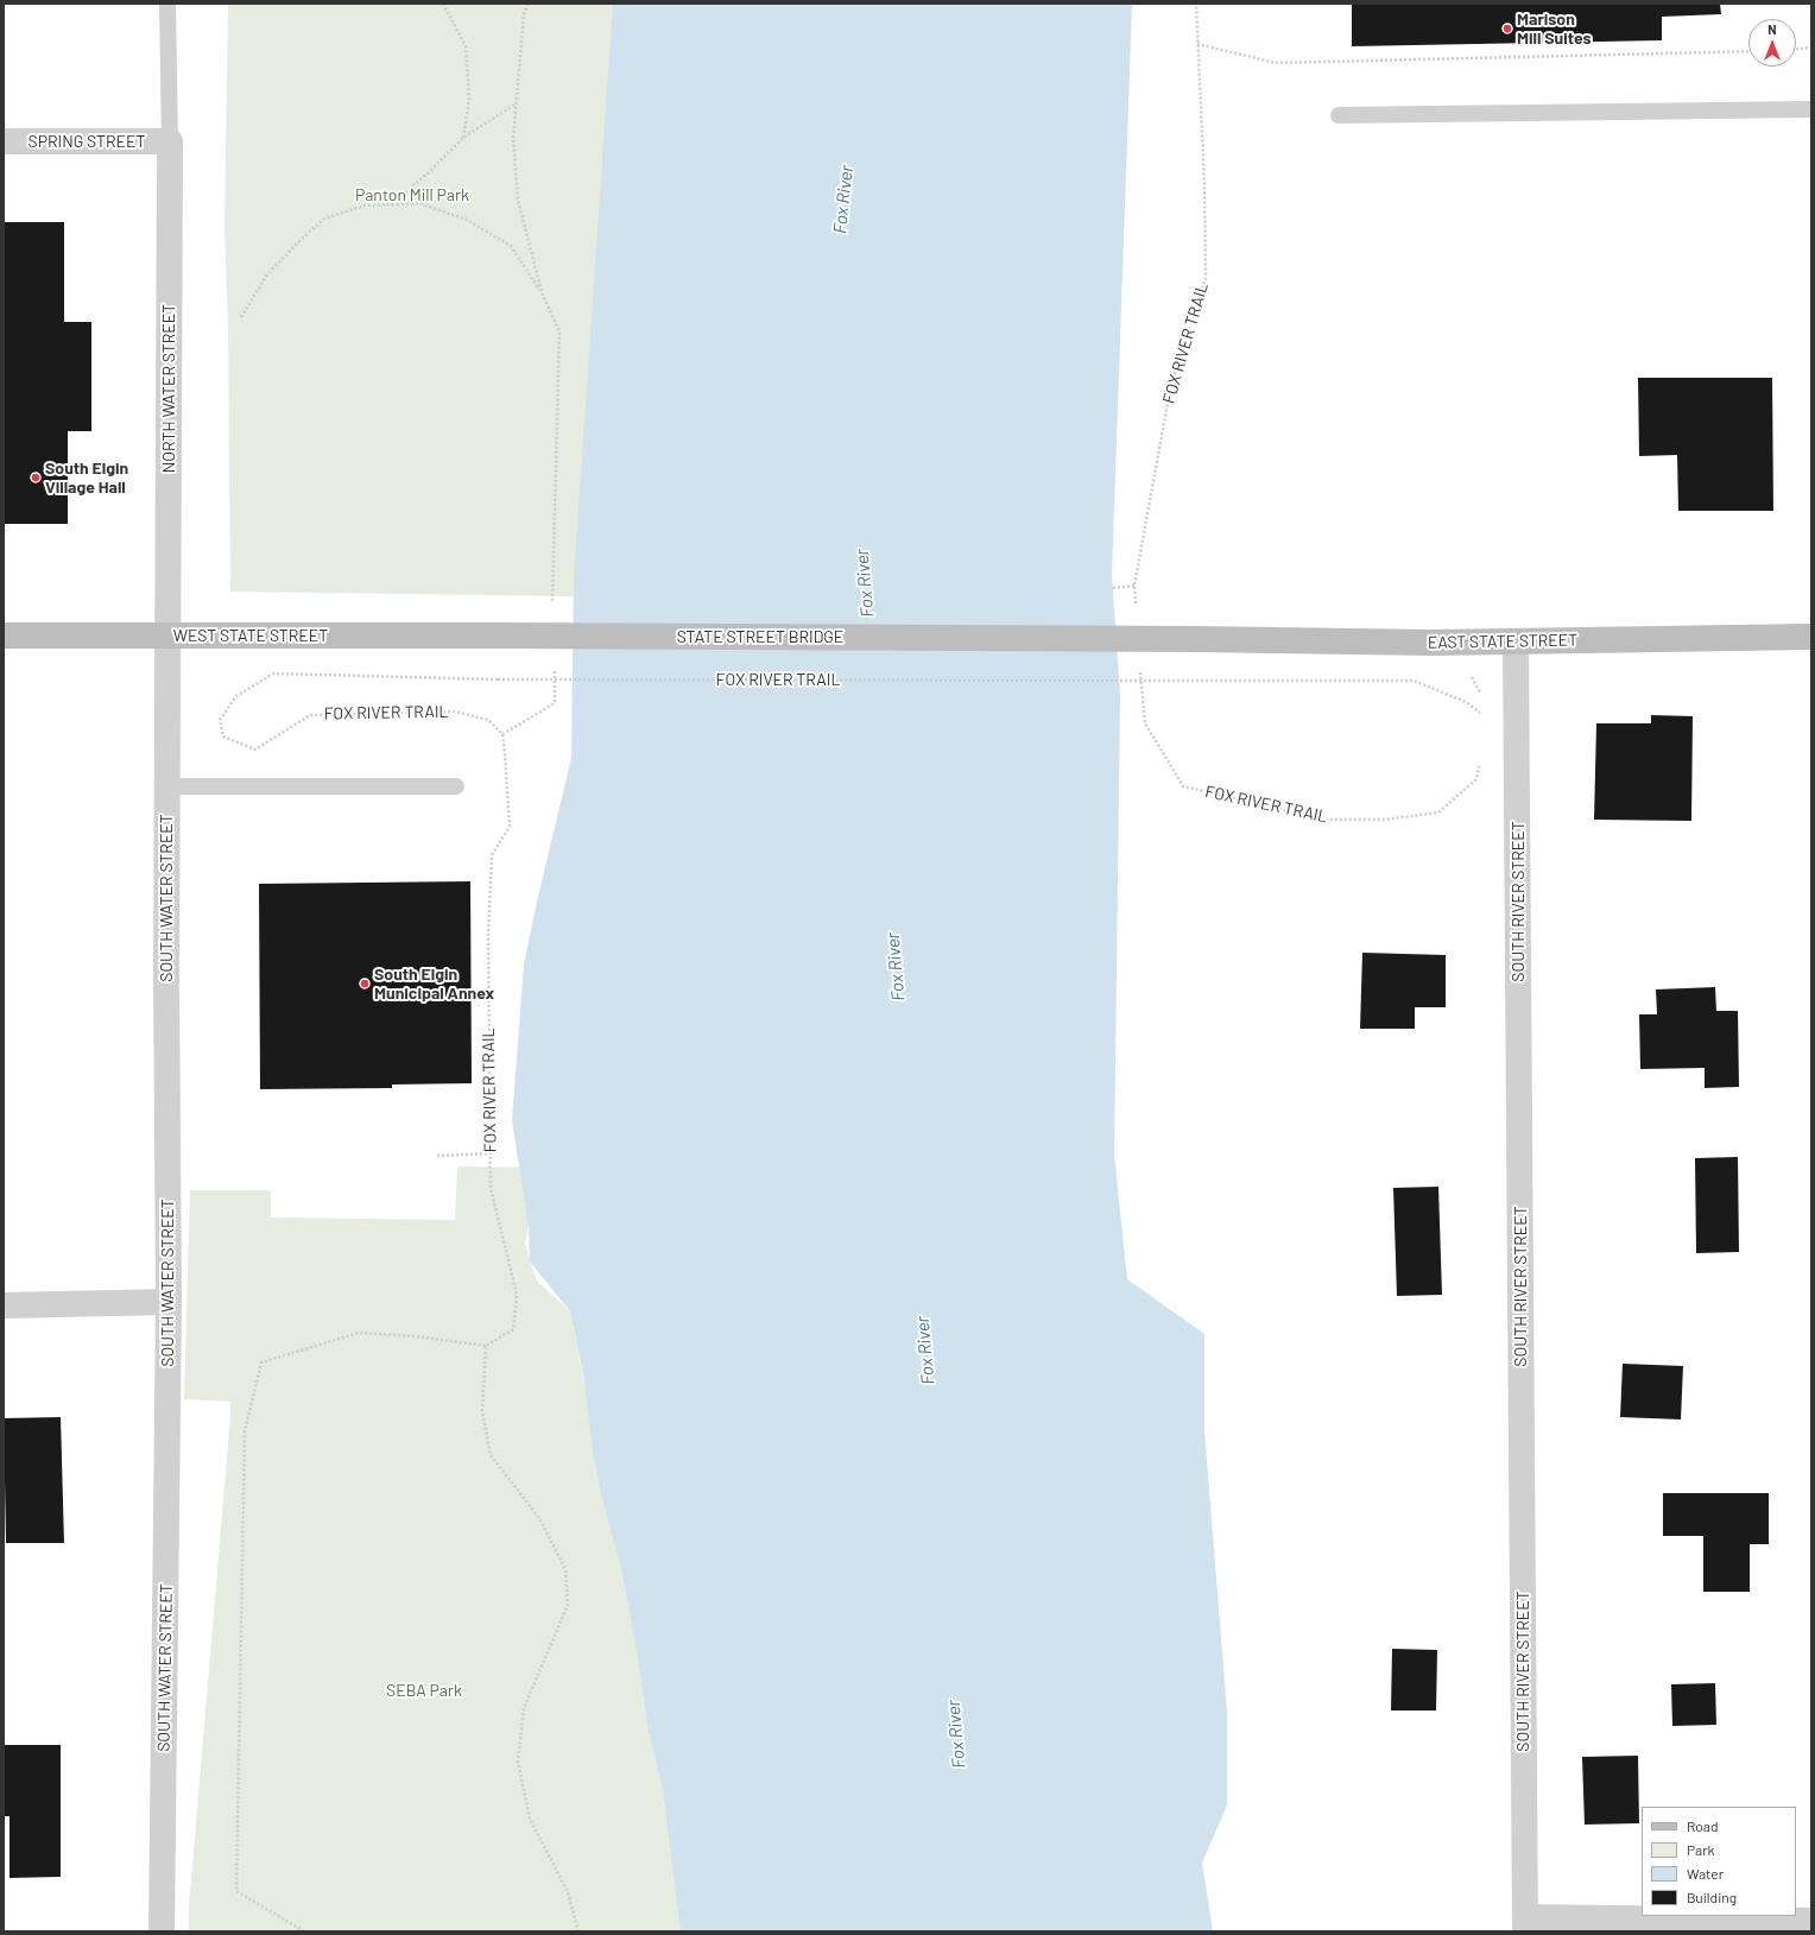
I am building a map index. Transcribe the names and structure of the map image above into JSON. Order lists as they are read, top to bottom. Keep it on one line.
{"streets":{"main road":["WEST STATE STREET","STATE STREET BRIDGE","EAST STATE STREET"],"street":["SPRING STREET","NORTH WATER STREET","SOUTH WATER STREET","SOUTH RIVER STREET"],"path":["FOX RIVER TRAIL"]},"crossings":[["SPRING STREET","NORTH WATER STREET"],["NORTH WATER STREET","WEST STATE STREET"],["NORTH WATER STREET","SOUTH WATER STREET"],["WEST STATE STREET","STATE STREET BRIDGE"],["WEST STATE STREET","SOUTH WATER STREET"],["STATE STREET BRIDGE","EAST STATE STREET"],["EAST STATE STREET","SOUTH RIVER STREET"]],"water":["Fox River"],"parks":["Panton Mill Park","SEBA Park"],"places":["Marison Mill Suites","South Elgin Village Hall","South Elgin Municipal Annex"],"legend":["Road","Park","Water","Building"],"north":"top"}
